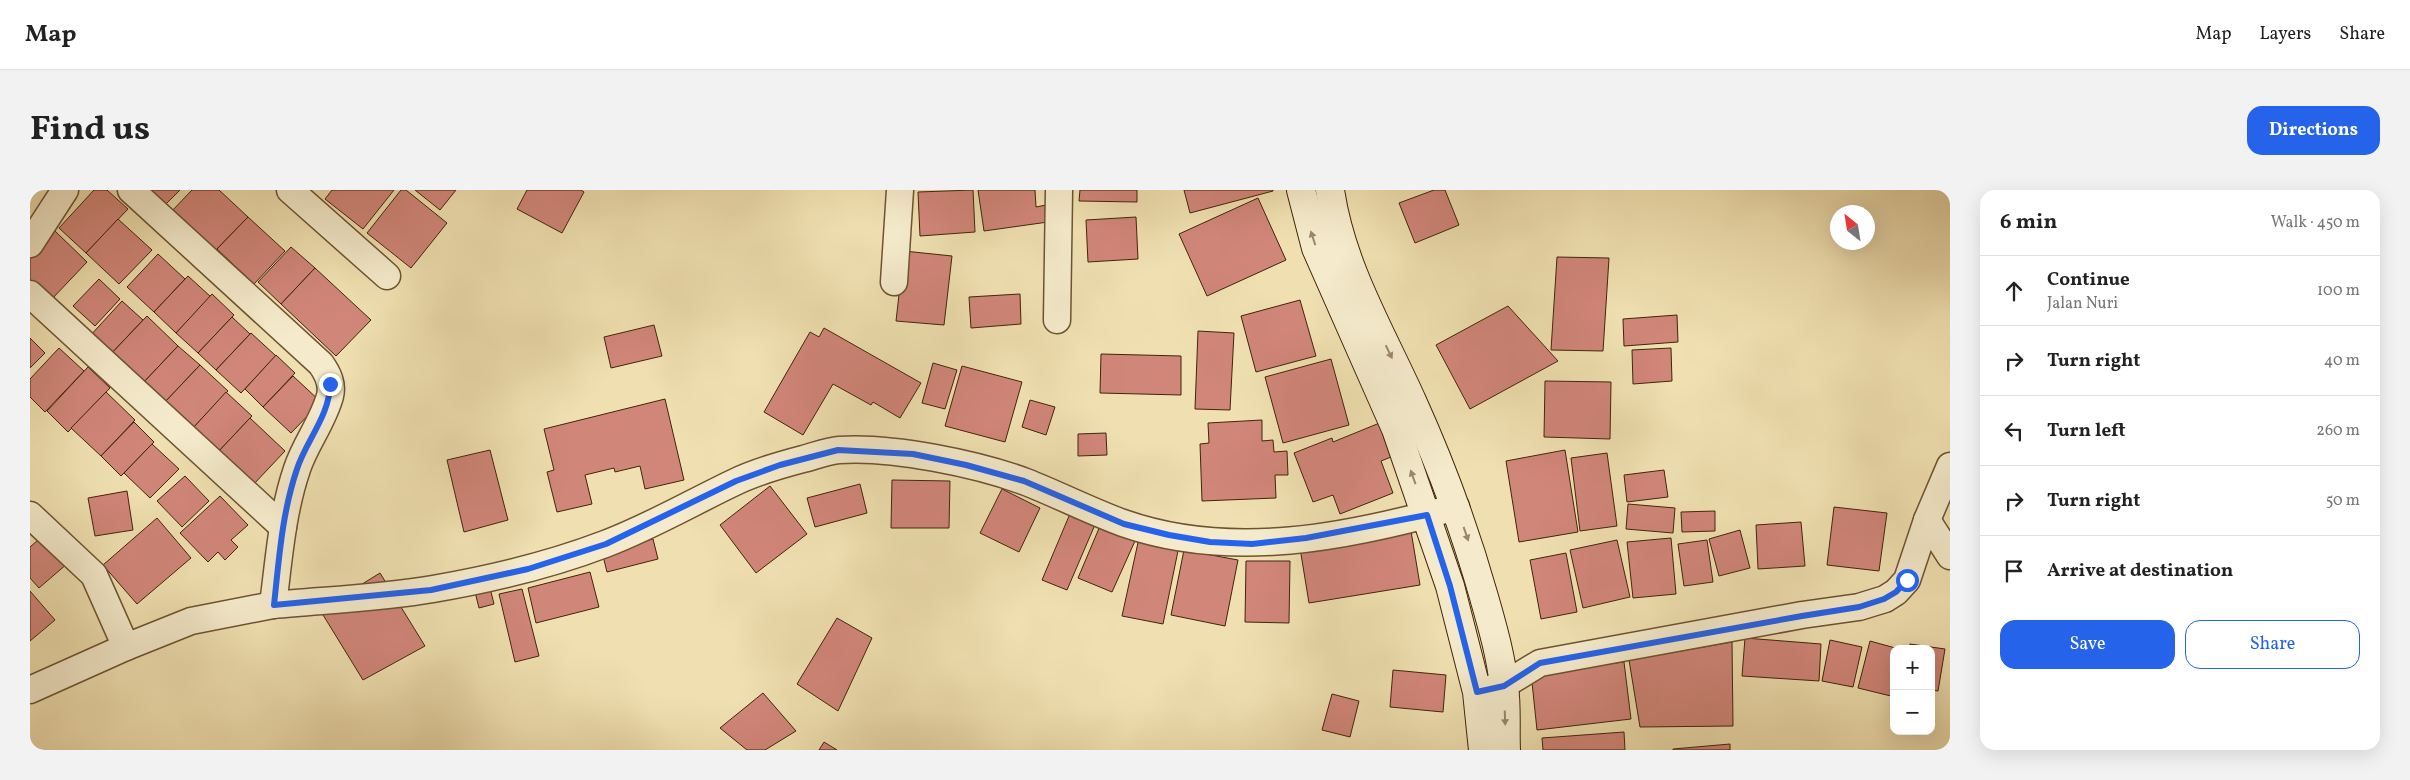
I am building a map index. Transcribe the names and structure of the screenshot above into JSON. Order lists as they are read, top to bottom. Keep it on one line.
{"north":"top left","page":{"header":"Map","nav":["Map","Layers","Share"],"title":"Find us","buttons":["Directions",["Save","Share"]],"heading":["6 min","Walk · 450 m"],"list":[["Continue","Jalan Nuri","100 m"],["Turn right","40 m"],["Turn left","260 m"],["Turn right","50 m"],"Arrive at destination"],"map_buttons":["+","−"]}}
